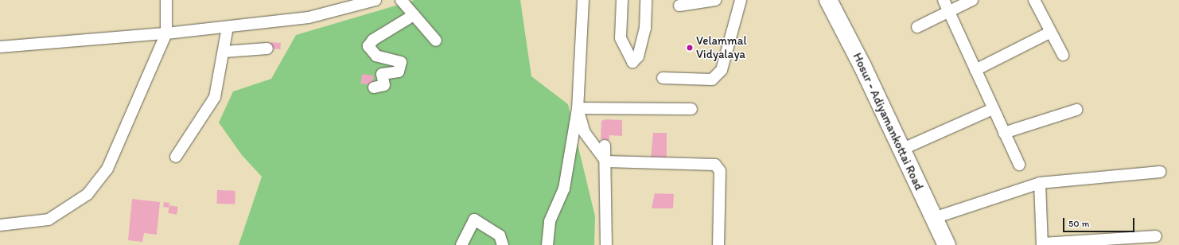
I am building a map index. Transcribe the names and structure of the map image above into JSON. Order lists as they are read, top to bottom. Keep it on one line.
{"streets":{"highway":["Hosur - Adiyamankottai Road"]},"places":["Velammal Vidyalaya"],"scale_bar":"50 m"}
